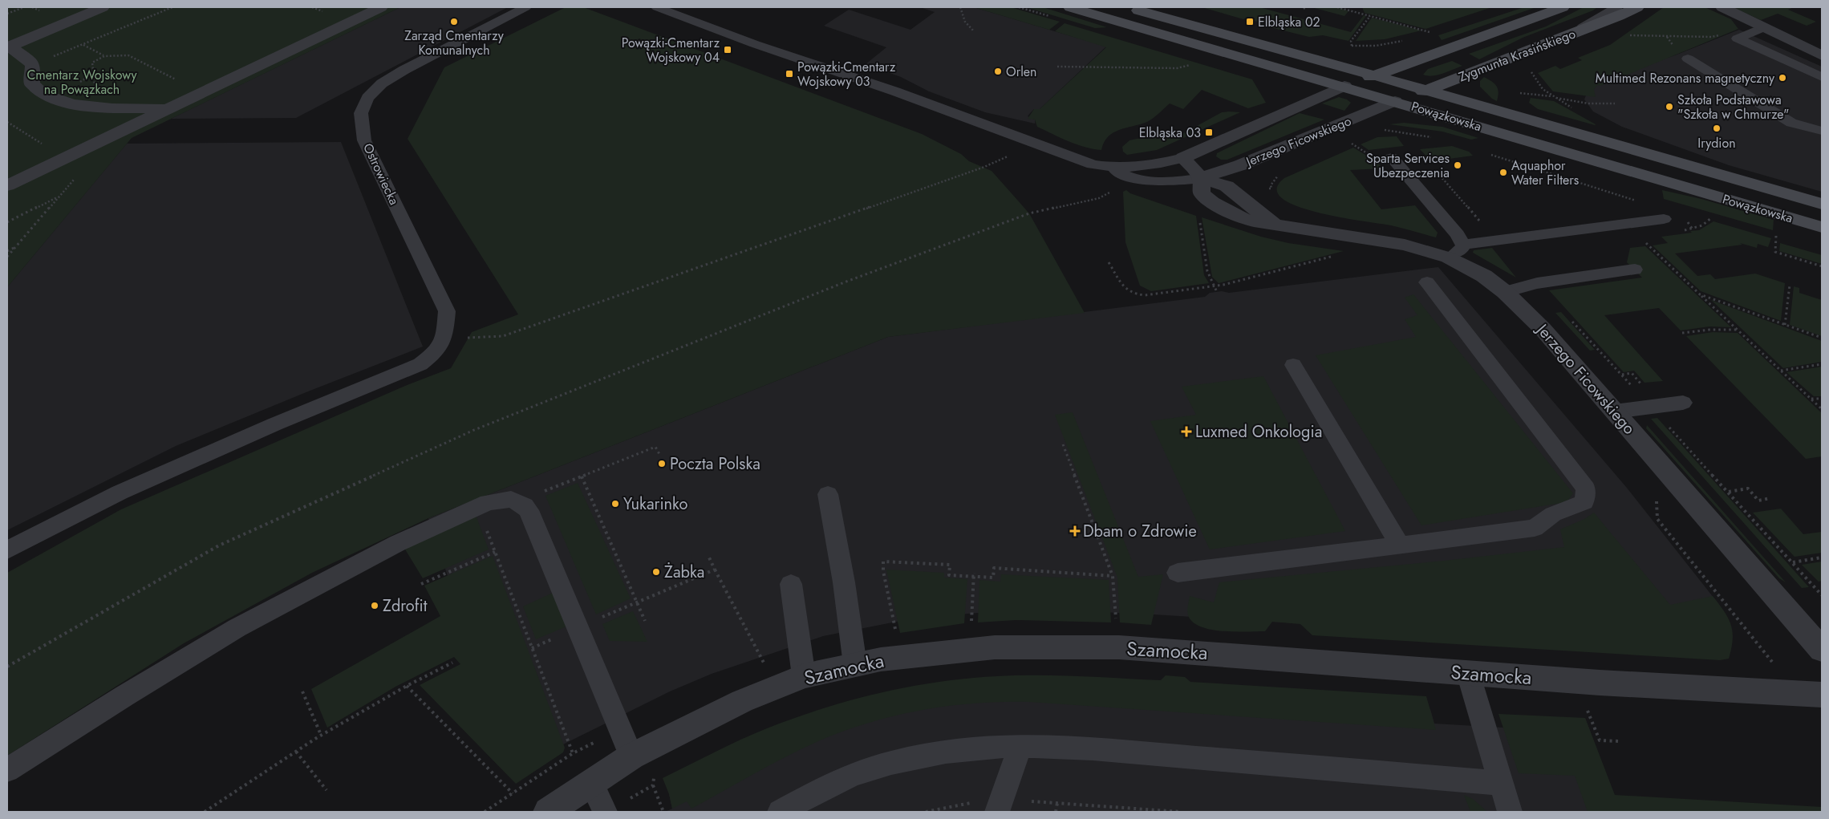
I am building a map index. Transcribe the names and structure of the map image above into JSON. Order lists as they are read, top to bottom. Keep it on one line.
{"streets":{"main road":["Zygmunta Krasińskiego","Powązkowska"],"street":["Jerzego Ficowskiego","Szamocka"],"lane":["Ostrowiecka"]},"crossings":[["Zygmunta Krasińskiego","Powązkowska"],["Zygmunta Krasińskiego","Jerzego Ficowskiego"],["Powązkowska","Jerzego Ficowskiego"]],"parks":["Cmentarz Wojskowy na Powązkach"],"places":{"other":["Zarząd Cmentarzy Komunalnych","Orlen","Multimed Rezonans magnetyczny","Szkoła Podstawowa \"Szkoła w Chmurze\"","Irydion","Sparta Services Ubezpeczenia","Aquaphor Water Filters","Poczta Polska","Yukarinko","Żabka","Zdrofit"],"transit":["Elbląska 02","Powązki-Cmentarz Wojskowy 04","Powązki-Cmentarz Wojskowy 03","Elbląska 03"],"health":["Luxmed Onkologia","Dbam o Zdrowie"]}}
